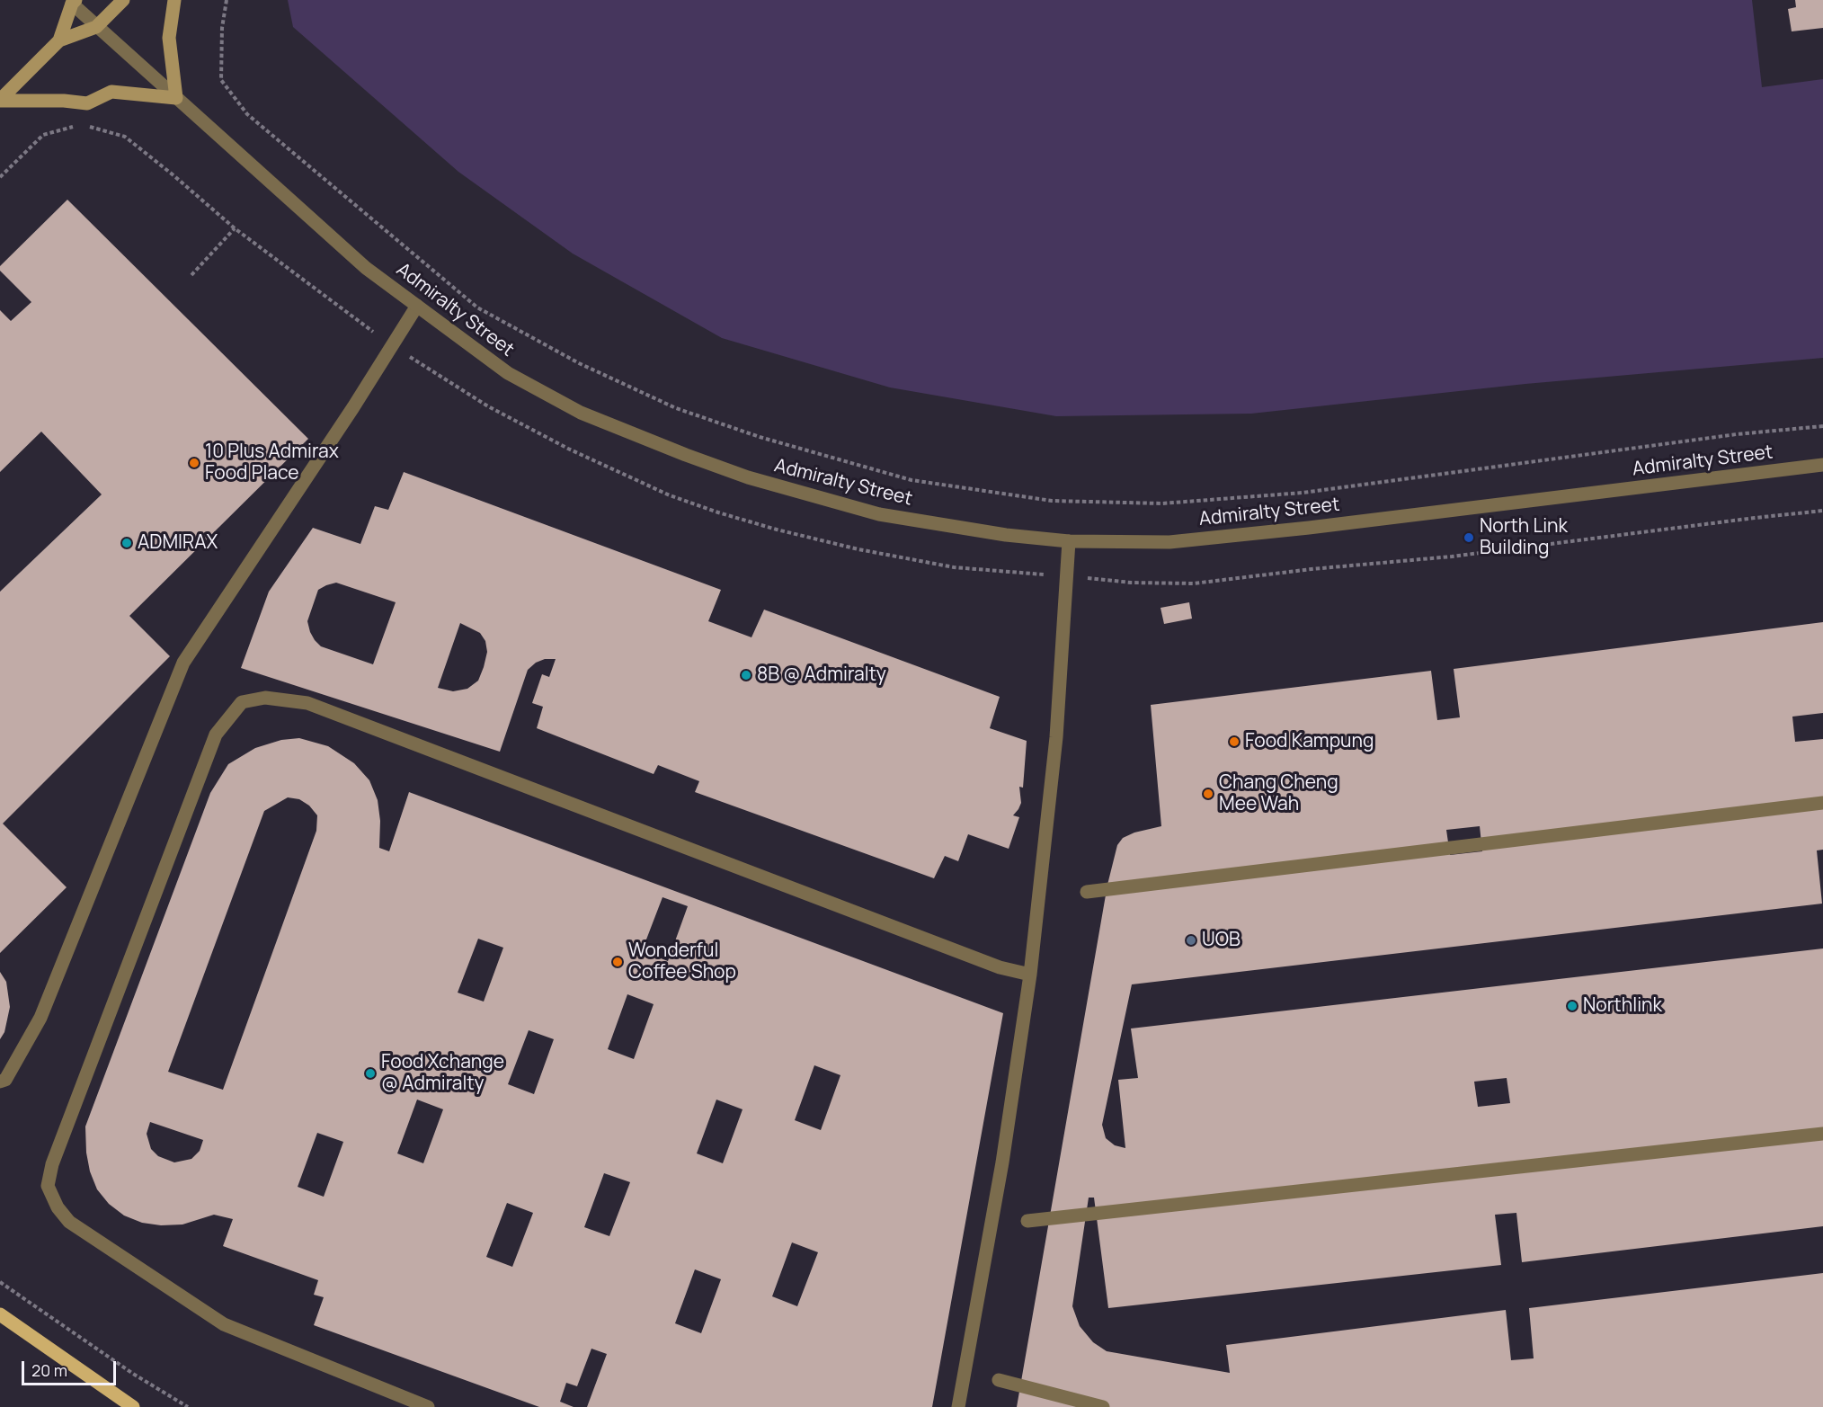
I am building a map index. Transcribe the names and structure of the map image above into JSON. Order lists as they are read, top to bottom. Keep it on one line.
{"streets":{"street":["Admiralty Street"]},"places":["10 Plus Admirax Food Place","North Link Building","ADMIRAX","8B @ Admiralty","Food Kampung","Chang Cheng Mee Wah","UOB","Wonderful Coffee Shop","Northlink","Food Xchange @ Admiralty"],"scale_bar":"20 m"}
